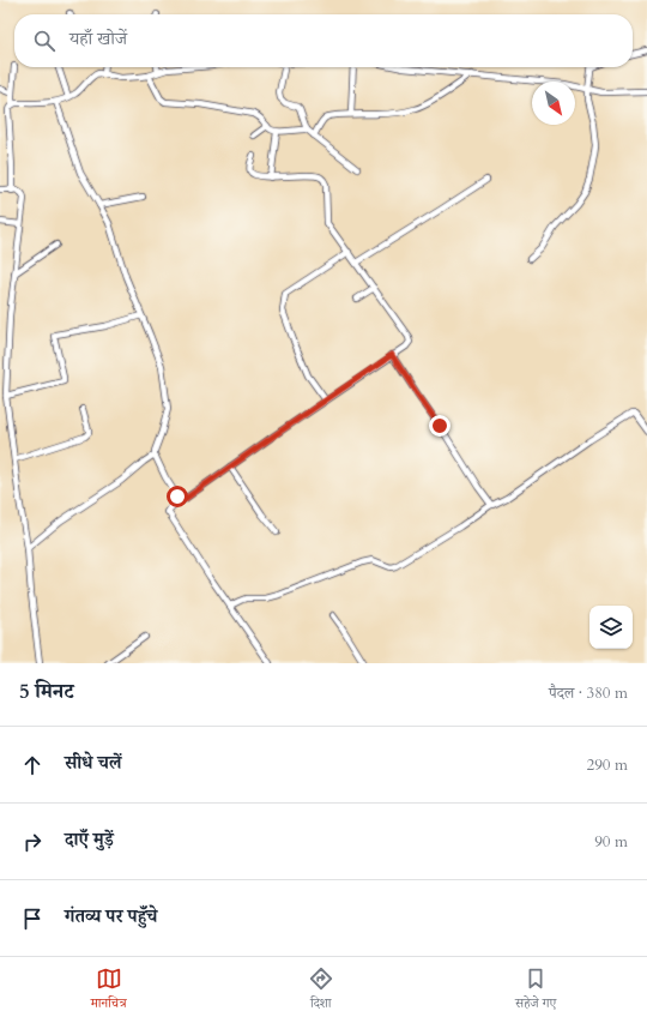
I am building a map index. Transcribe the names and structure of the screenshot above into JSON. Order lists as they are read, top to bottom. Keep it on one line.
{"north":"bottom right","page":{"search":"यहाँ खोजें","heading":["5 मिनट","पैदल · 380 m"],"list":[["सीधे चलें","290 m"],["दाएँ मुड़ें","90 m"],"गंतव्य पर पहुँचे"],"nav":["मानचित्र","दिशा","सहेजे गए"]}}
